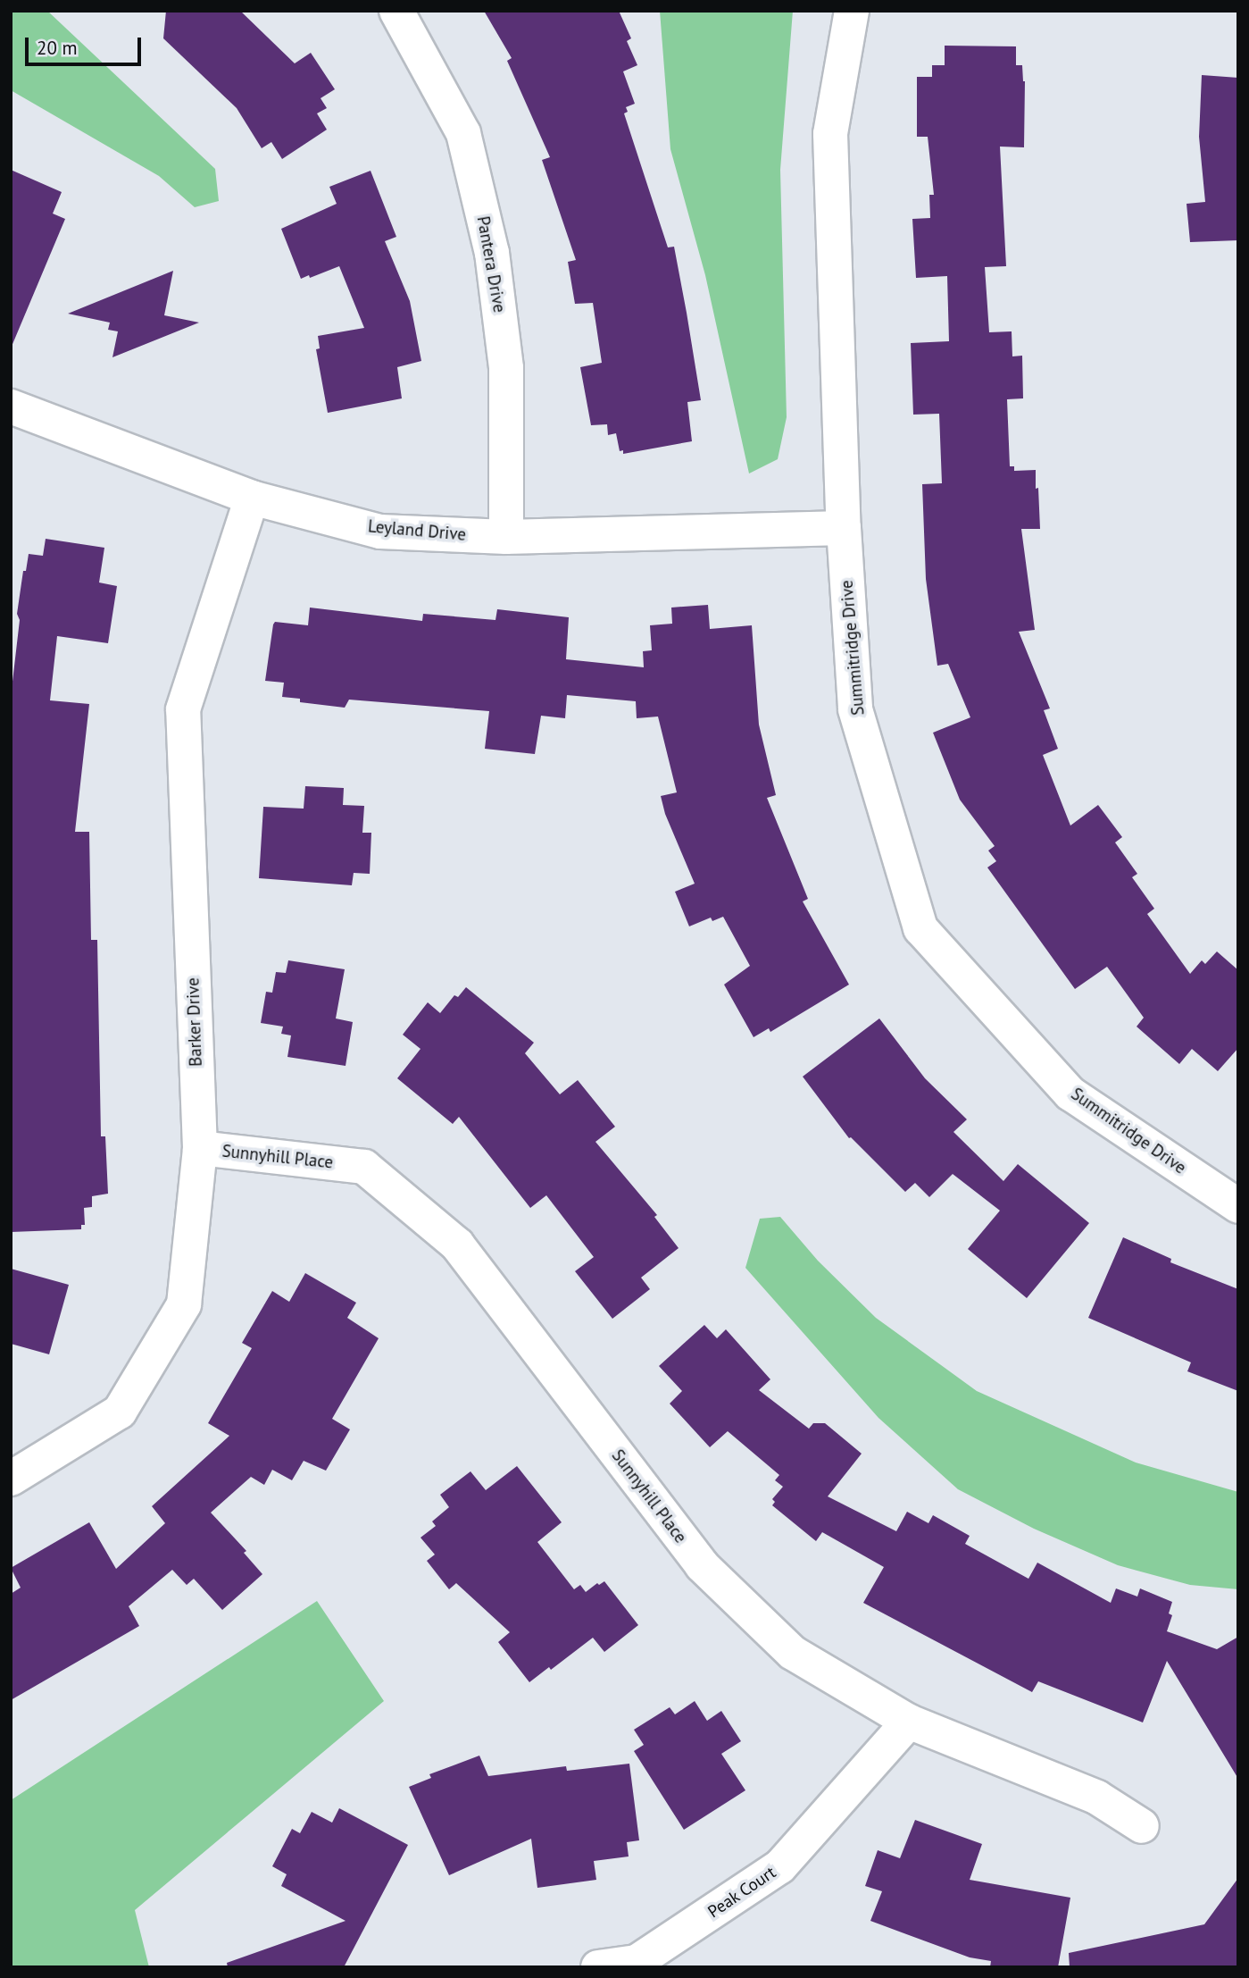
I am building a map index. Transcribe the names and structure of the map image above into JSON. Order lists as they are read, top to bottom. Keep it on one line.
{"streets":{"street":["Pantera Drive","Leyland Drive","Summitridge Drive","Barker Drive","Sunnyhill Place","Peak Court"]},"crossings":[["Pantera Drive","Leyland Drive"],["Leyland Drive","Summitridge Drive"],["Leyland Drive","Barker Drive"],["Barker Drive","Sunnyhill Place"],["Sunnyhill Place","Peak Court"]],"scale_bar":"20 m"}
